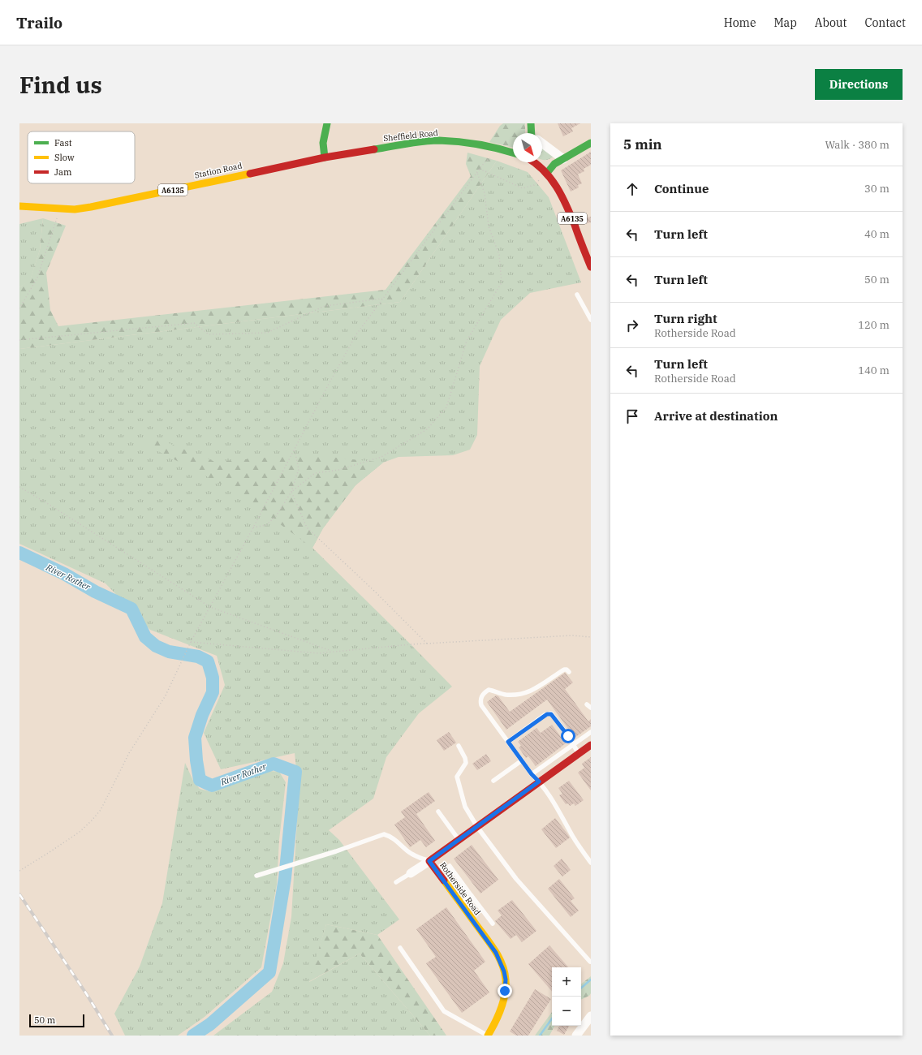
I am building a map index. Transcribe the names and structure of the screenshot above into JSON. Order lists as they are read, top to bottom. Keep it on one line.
{"streets":{"main road":["Sheffield Road","Station Road","A6135","Rotherside Road"]},"crossings":[["Sheffield Road","Station Road"]],"water":["River Rother"],"legend":["Fast","Slow","Jam"],"scale_bar":"50 m","north":"bottom right","page":{"header":"Trailo","nav":["Home","Map","About","Contact"],"buttons":"Directions","title":"Find us","heading":["5 min","Walk · 380 m"],"list":[["Continue","30 m"],["Turn left","40 m"],["Turn left","50 m"],["Turn right","Rotherside Road","120 m"],["Turn left","Rotherside Road","140 m"],"Arrive at destination"],"map_buttons":["+","−"],"scale":"50 m"}}
